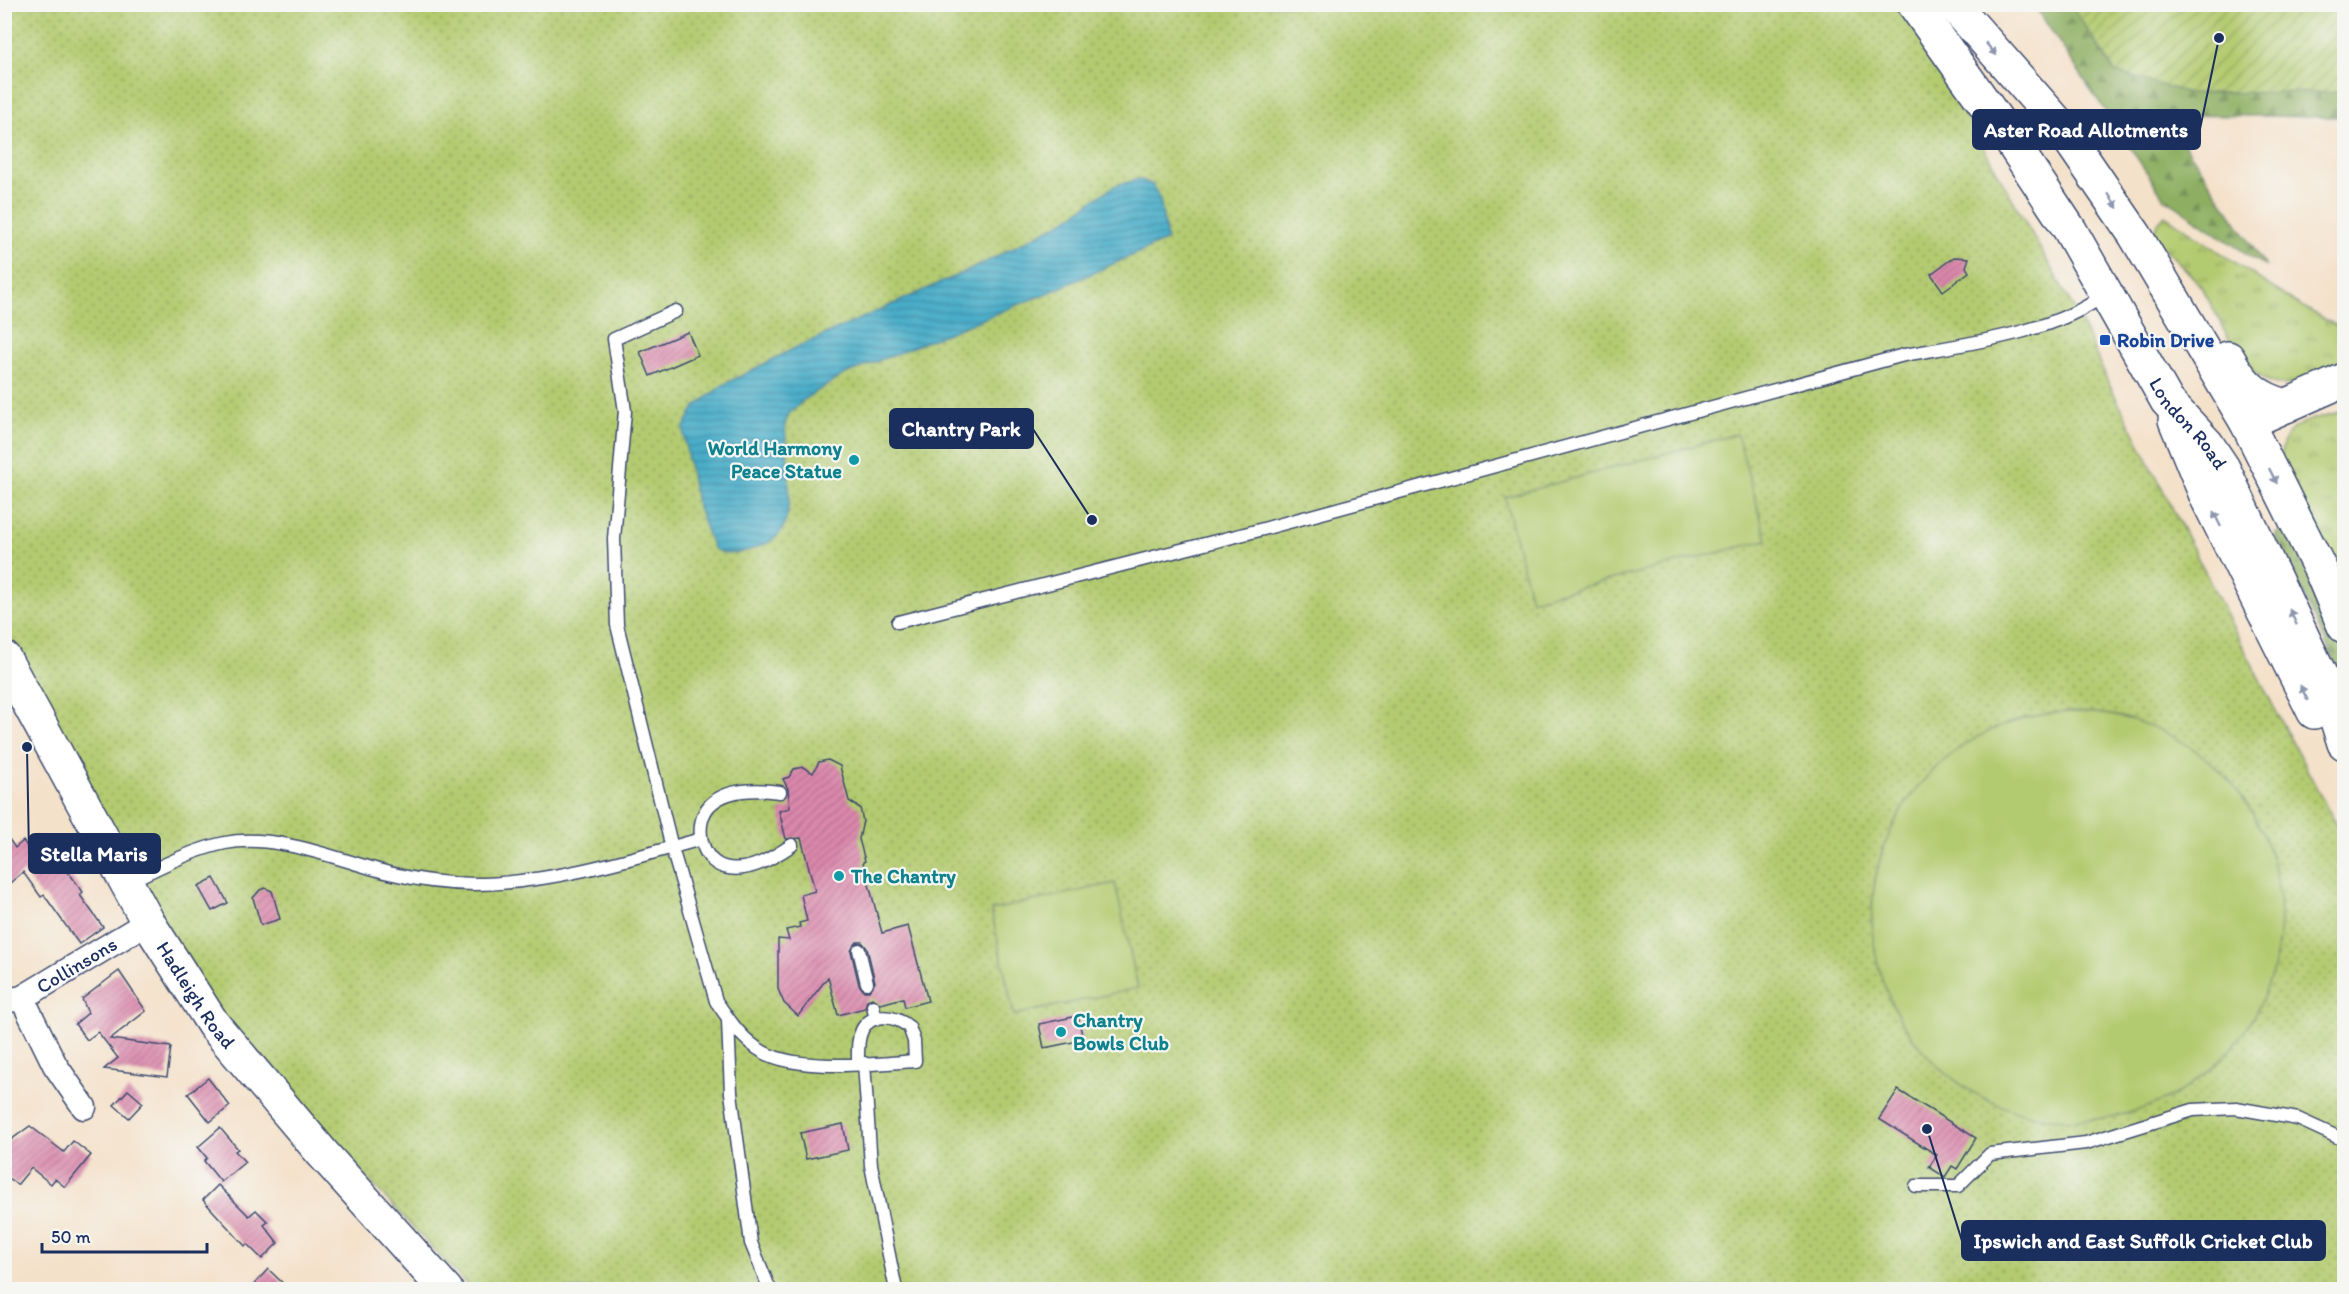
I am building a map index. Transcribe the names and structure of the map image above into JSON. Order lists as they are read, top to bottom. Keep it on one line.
{"streets":{"main road":["London Road","Hadleigh Road"],"street":["Collinsons"]},"crossings":[["Collinsons","Hadleigh Road"]],"places":{"other":["Aster Road Allotments","World Harmony Peace Statue","Chantry Park","Stella Maris","The Chantry","Chantry Bowls Club","Ipswich and East Suffolk Cricket Club"],"transit":["Robin Drive"]},"scale_bar":"50 m"}
